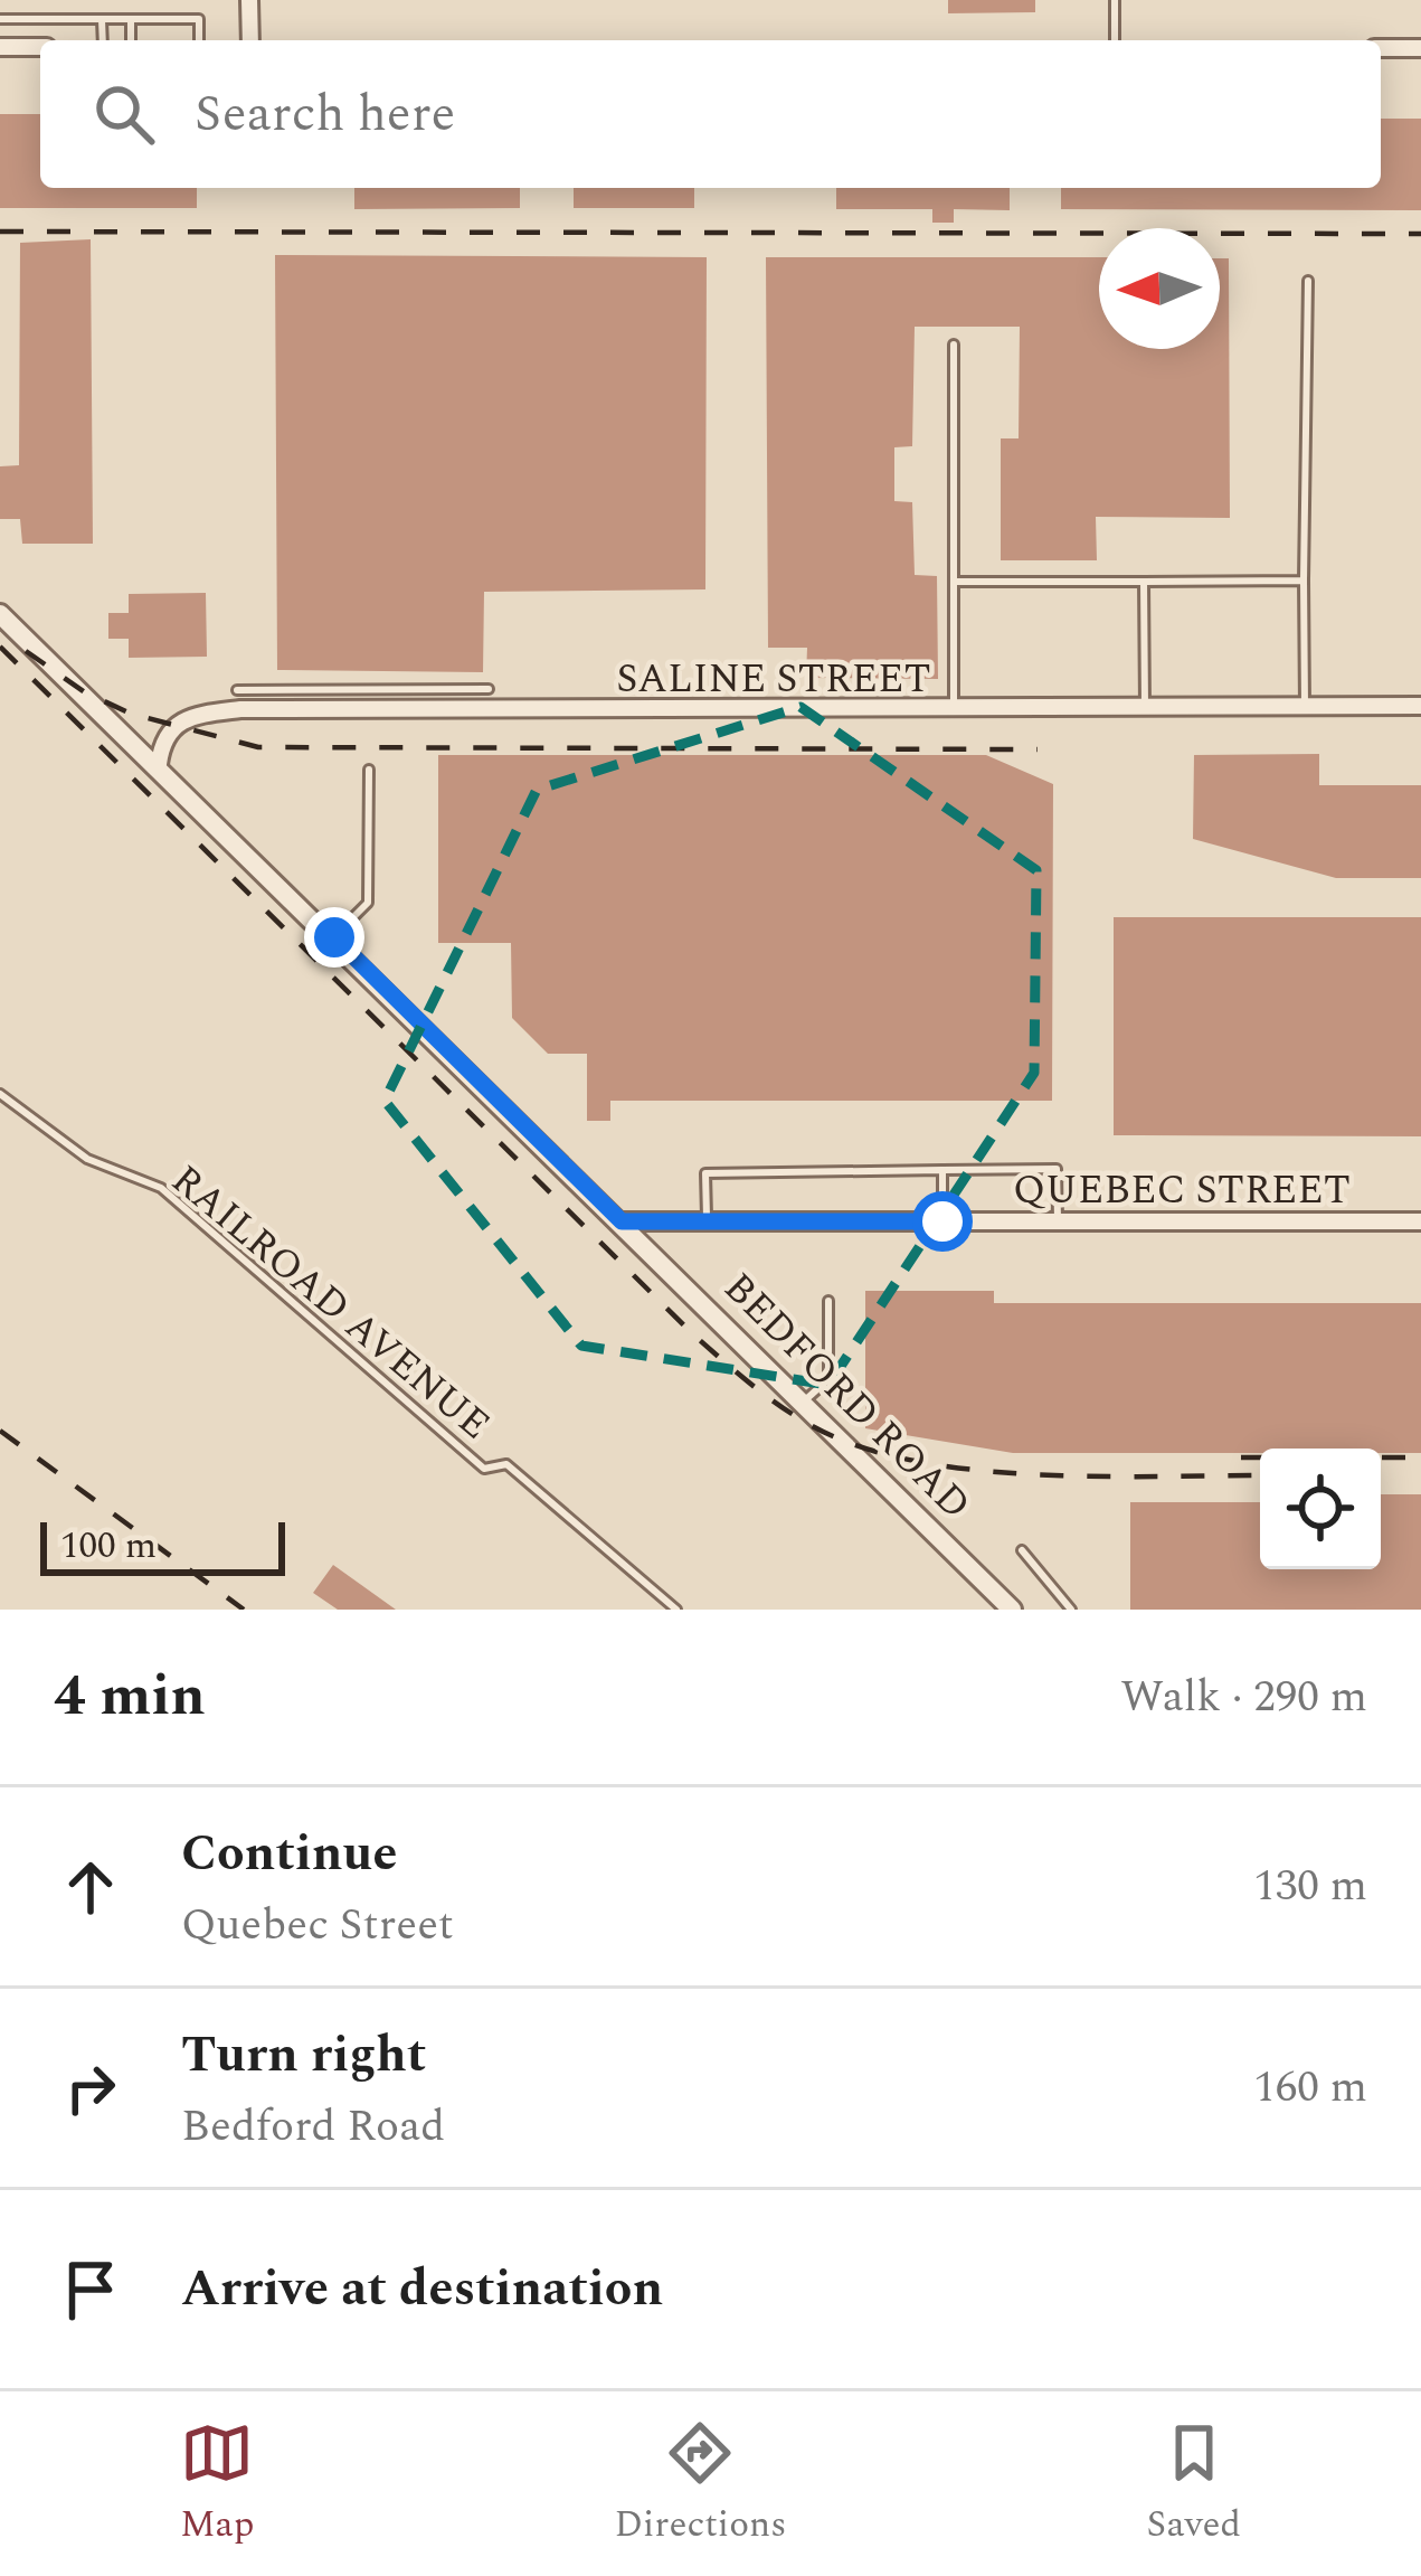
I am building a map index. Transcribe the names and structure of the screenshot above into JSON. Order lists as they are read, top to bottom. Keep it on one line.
{"streets":{"street":["SALINE STREET","QUEBEC STREET","BEDFORD ROAD"],"lane":["RAILROAD AVENUE"]},"crossings":[["SALINE STREET","BEDFORD ROAD"],["QUEBEC STREET","BEDFORD ROAD"]],"scale_bar":"100 m","north":"left","page":{"search":"Search here","scale":"100 m","heading":["4 min","Walk · 290 m"],"list":[["Continue","Quebec Street","130 m"],["Turn right","Bedford Road","160 m"],"Arrive at destination"],"nav":["Map","Directions","Saved"]}}
